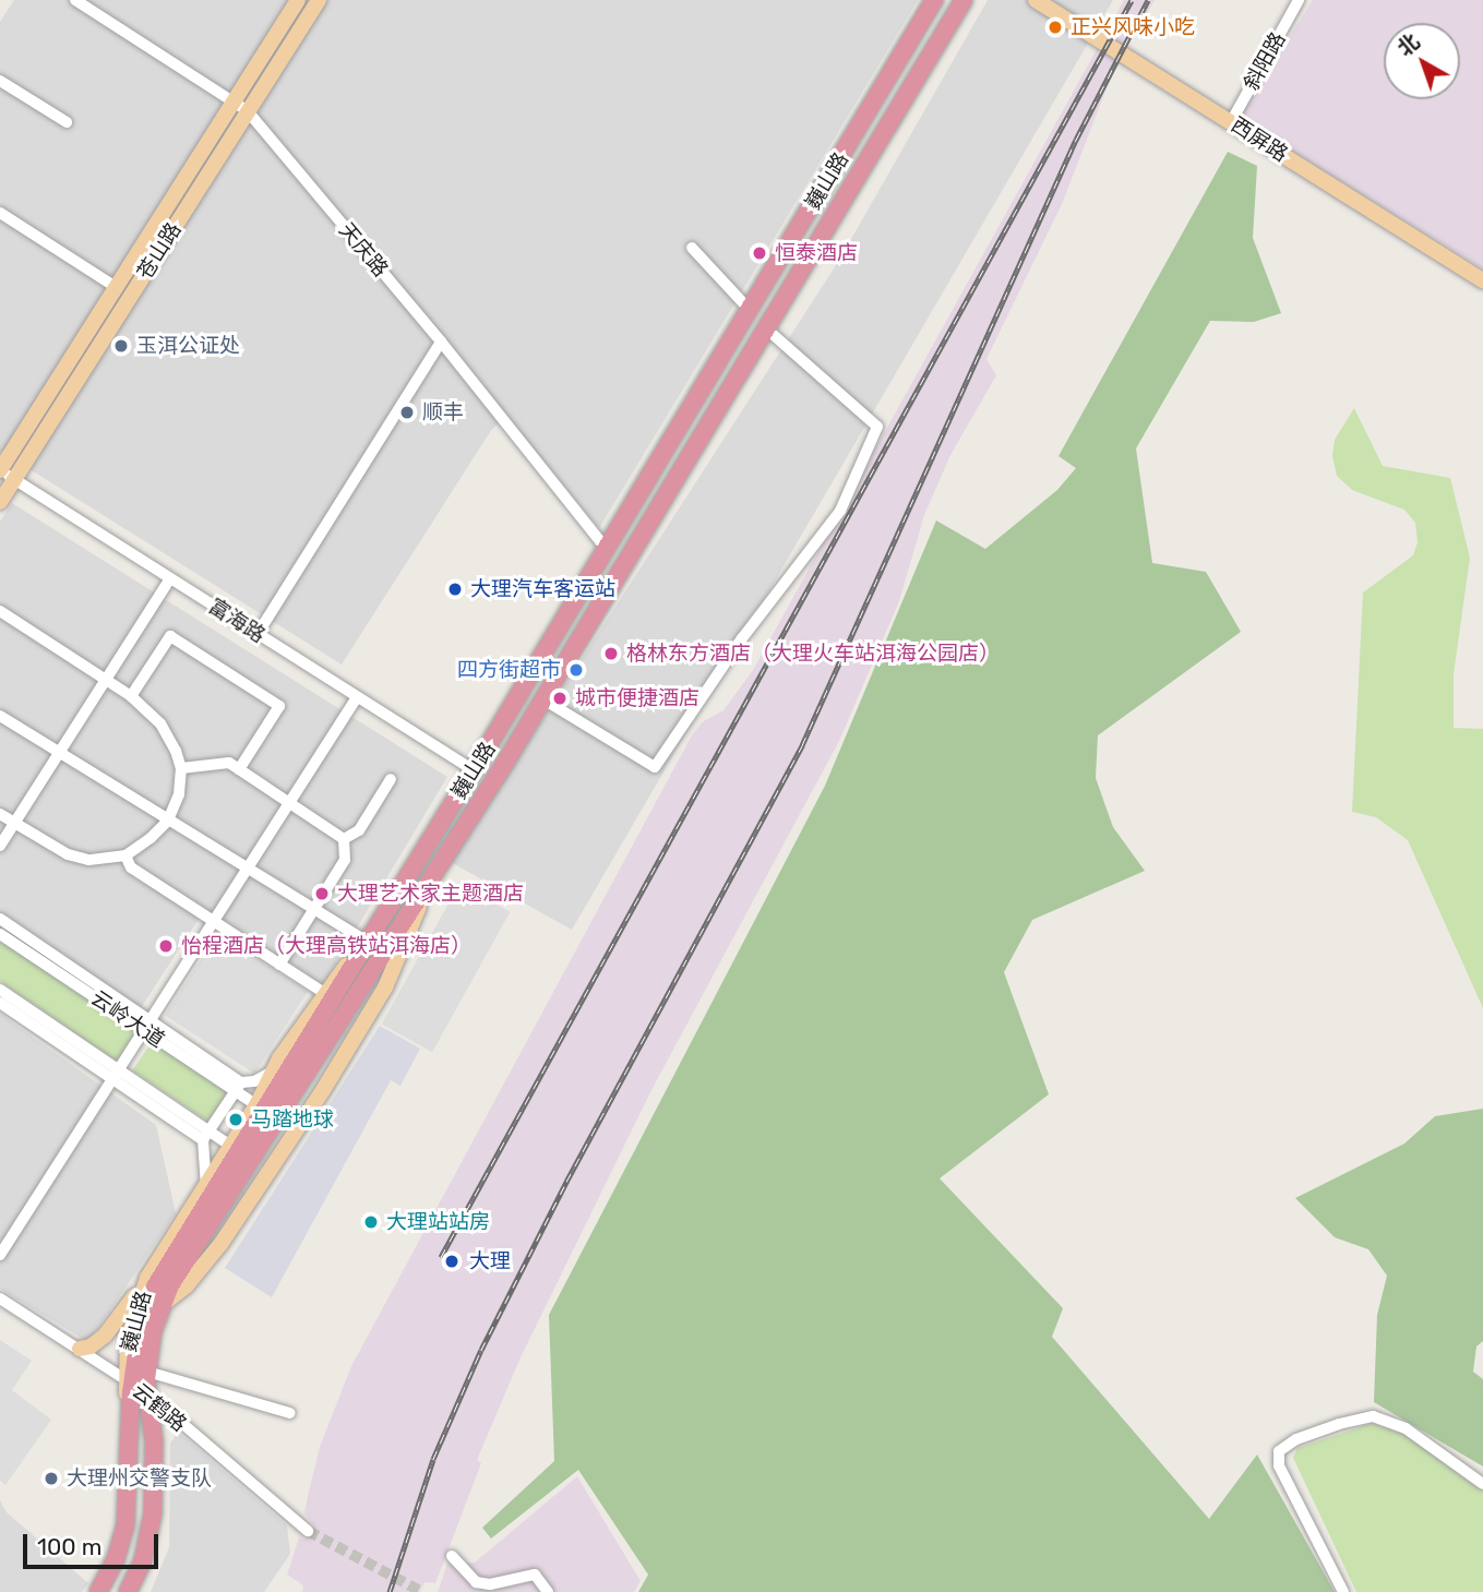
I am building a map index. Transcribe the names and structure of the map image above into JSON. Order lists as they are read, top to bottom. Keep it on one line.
{"streets":{"highway":["巍山路"],"main road":["西屏路","苍山路"],"street":["斜阳路","天庆路","富海路","云岭大道","云鹤路"]},"crossings":[["斜阳路","西屏路"],["巍山路","天庆路"],["巍山路","富海路"],["巍山路","云鹤路"],["天庆路","苍山路"],["苍山路","富海路"]],"places":["正兴风味小吃","恒泰酒店","玉洱公证处","顺丰","大理汽车客运站","格林东方酒店（大理火车站洱海公园店）","四方街超市","城市便捷酒店","大理艺术家主题酒店","怡程酒店（大理高铁站洱海店）","马踏地球","大理站站房","大理","大理州交警支队"],"scale_bar":"100 m","north":"top left"}
